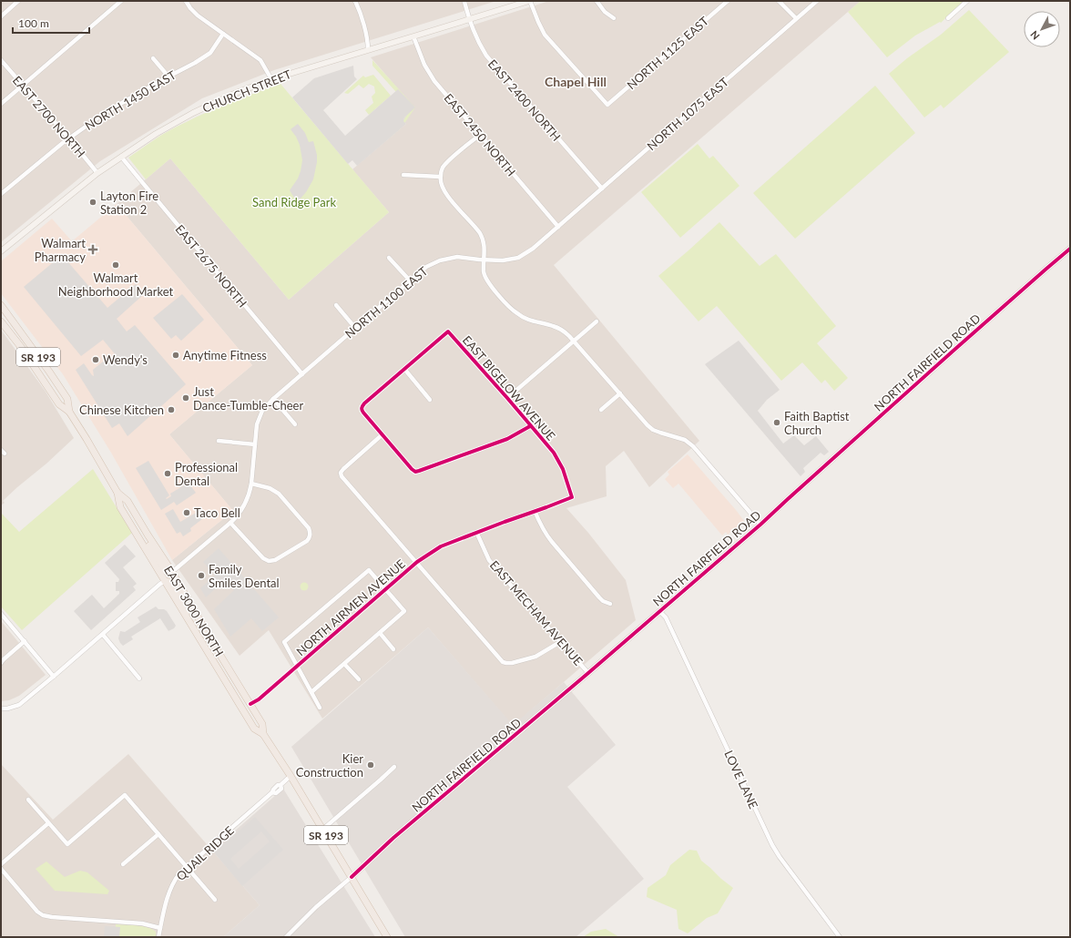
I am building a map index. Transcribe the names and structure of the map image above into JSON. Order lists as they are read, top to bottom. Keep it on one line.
{"streets":{"main road":["CHURCH STREET","SR 193","NORTH FAIRFIELD ROAD","EAST 3000 NORTH"],"street":["NORTH 1125 EAST","NORTH 1450 EAST","EAST 2400 NORTH","NORTH 1075 EAST","EAST 2700 NORTH","EAST 2450 NORTH","EAST 2675 NORTH","NORTH 1100 EAST","EAST BIGELOW AVENUE","NORTH AIRMEN AVENUE","EAST MECHAM AVENUE","LOVE LANE","QUAIL RIDGE"]},"crossings":[["NORTH 1125 EAST","CHURCH STREET"],["CHURCH STREET","EAST 2400 NORTH"],["CHURCH STREET","EAST 2700 NORTH"],["CHURCH STREET","EAST 2450 NORTH"],["CHURCH STREET","EAST 2675 NORTH"],["NORTH 1450 EAST","EAST 2700 NORTH"],["EAST 2400 NORTH","NORTH 1075 EAST"],["NORTH 1075 EAST","EAST 2450 NORTH"],["NORTH 1075 EAST","NORTH 1100 EAST"],["EAST 2450 NORTH","NORTH 1100 EAST"],["EAST 2675 NORTH","NORTH 1100 EAST"],["NORTH 1100 EAST","EAST 3000 NORTH"],["NORTH FAIRFIELD ROAD","EAST 3000 NORTH"],["NORTH FAIRFIELD ROAD","EAST MECHAM AVENUE"],["NORTH FAIRFIELD ROAD","LOVE LANE"],["EAST BIGELOW AVENUE","NORTH AIRMEN AVENUE"],["NORTH AIRMEN AVENUE","EAST 3000 NORTH"],["NORTH AIRMEN AVENUE","EAST MECHAM AVENUE"],["EAST 3000 NORTH","QUAIL RIDGE"]],"districts":["Chapel Hill"],"parks":["Sand Ridge Park"],"places":{"other":["Layton Fire Station 2","Walmart Neighborhood Market","Anytime Fitness","Wendy's","Just Dance-Tumble-Cheer","Chinese Kitchen","Faith Baptist Church","Professional Dental","Taco Bell","Family Smiles Dental","Kier Construction"],"health":["Walmart Pharmacy"]},"scale_bar":"100 m","north":"bottom left"}
